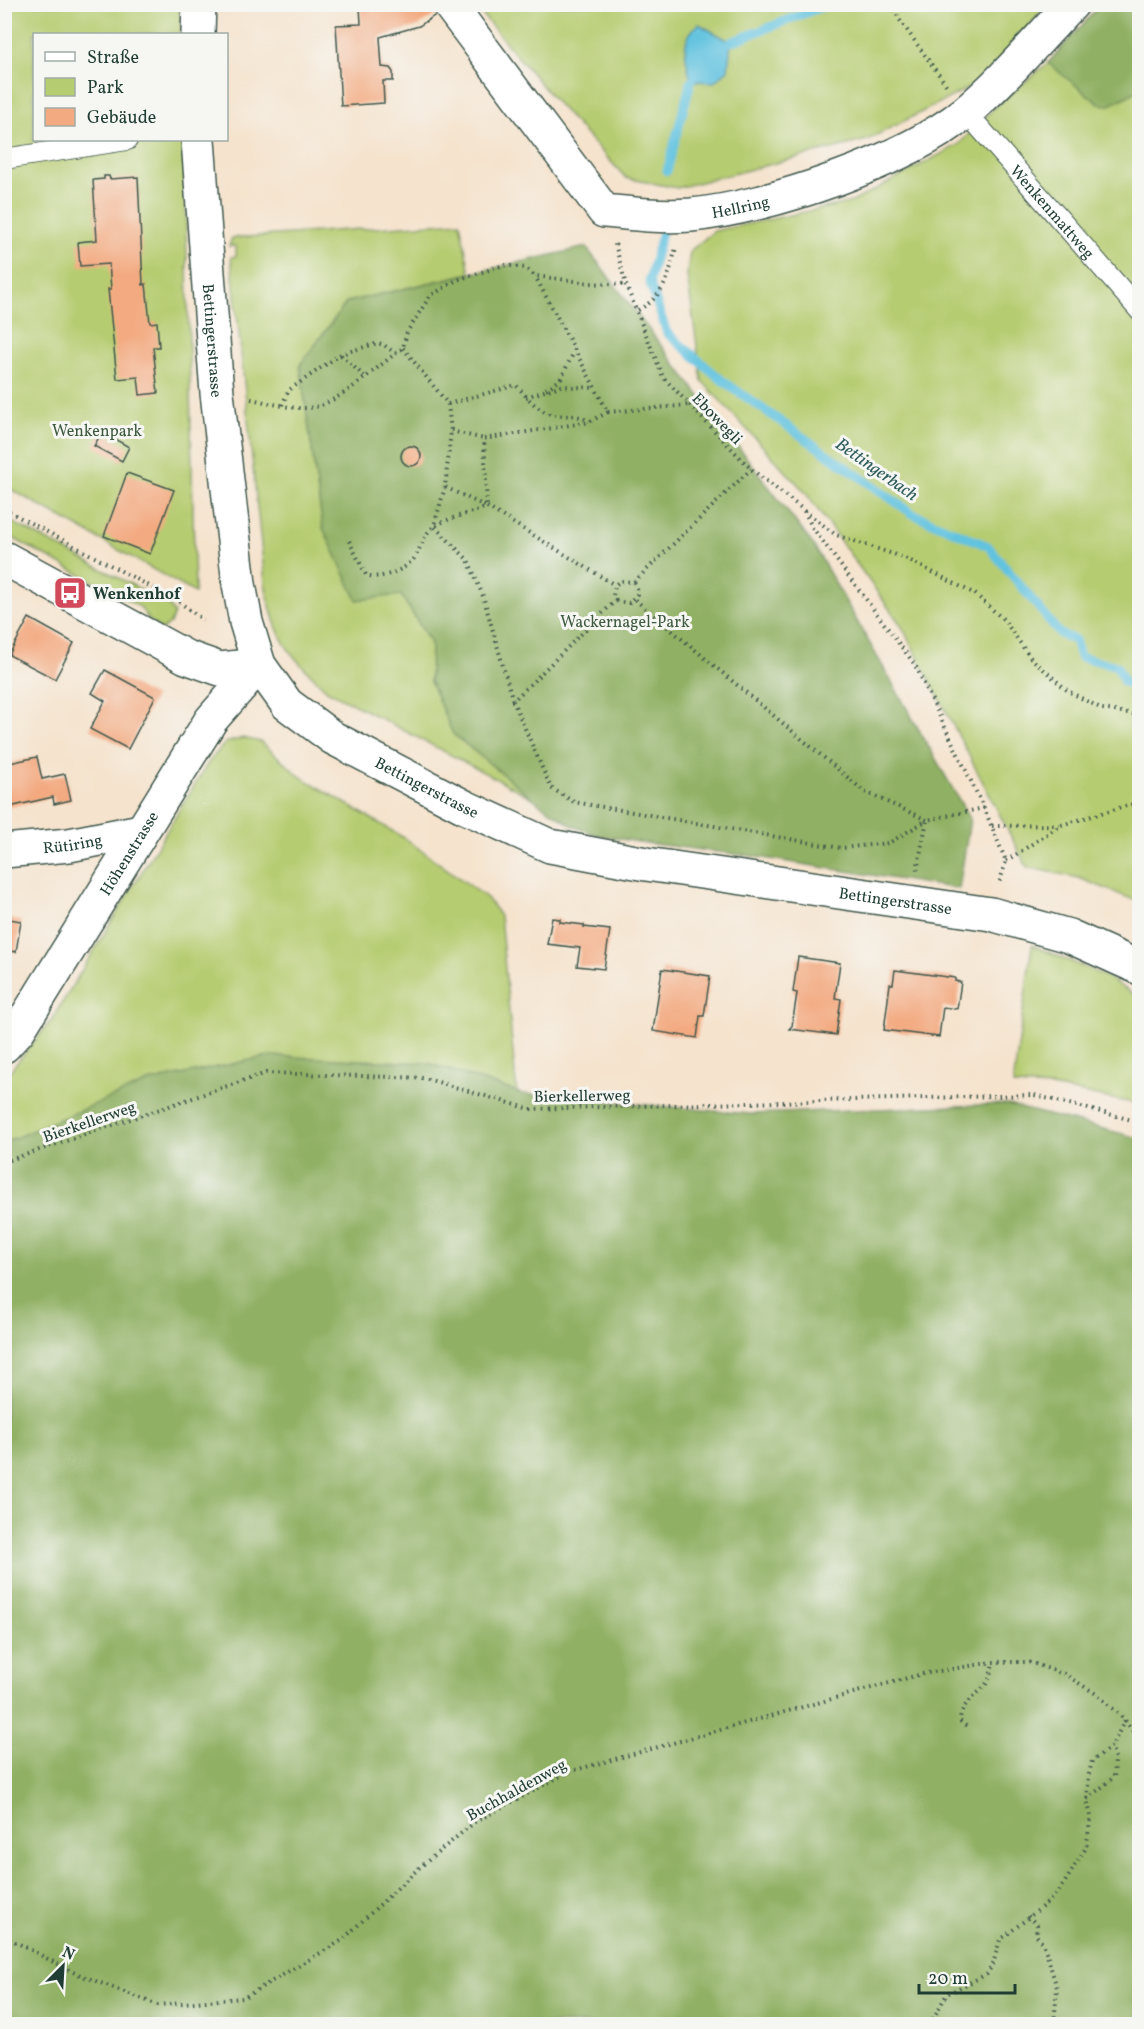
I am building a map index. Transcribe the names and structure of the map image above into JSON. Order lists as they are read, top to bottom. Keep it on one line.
{"streets":{"street":["Hellring","Bettingerstrasse","Rütiring","Höhenstrasse"],"lane":["Wenkenmattweg"],"path":["Ebowegli","Bierkellerweg","Buchhaldenweg"]},"crossings":[["Hellring","Wenkenmattweg"],["Bettingerstrasse","Höhenstrasse"],["Rütiring","Höhenstrasse"]],"water":["Bettingerbach"],"parks":["Wenkenpark","Wackernagel-Park"],"places":{"bus stop":["Wenkenhof"]},"legend":["Straße","Park","Gebäude"],"scale_bar":"20 m","north":"top right"}
